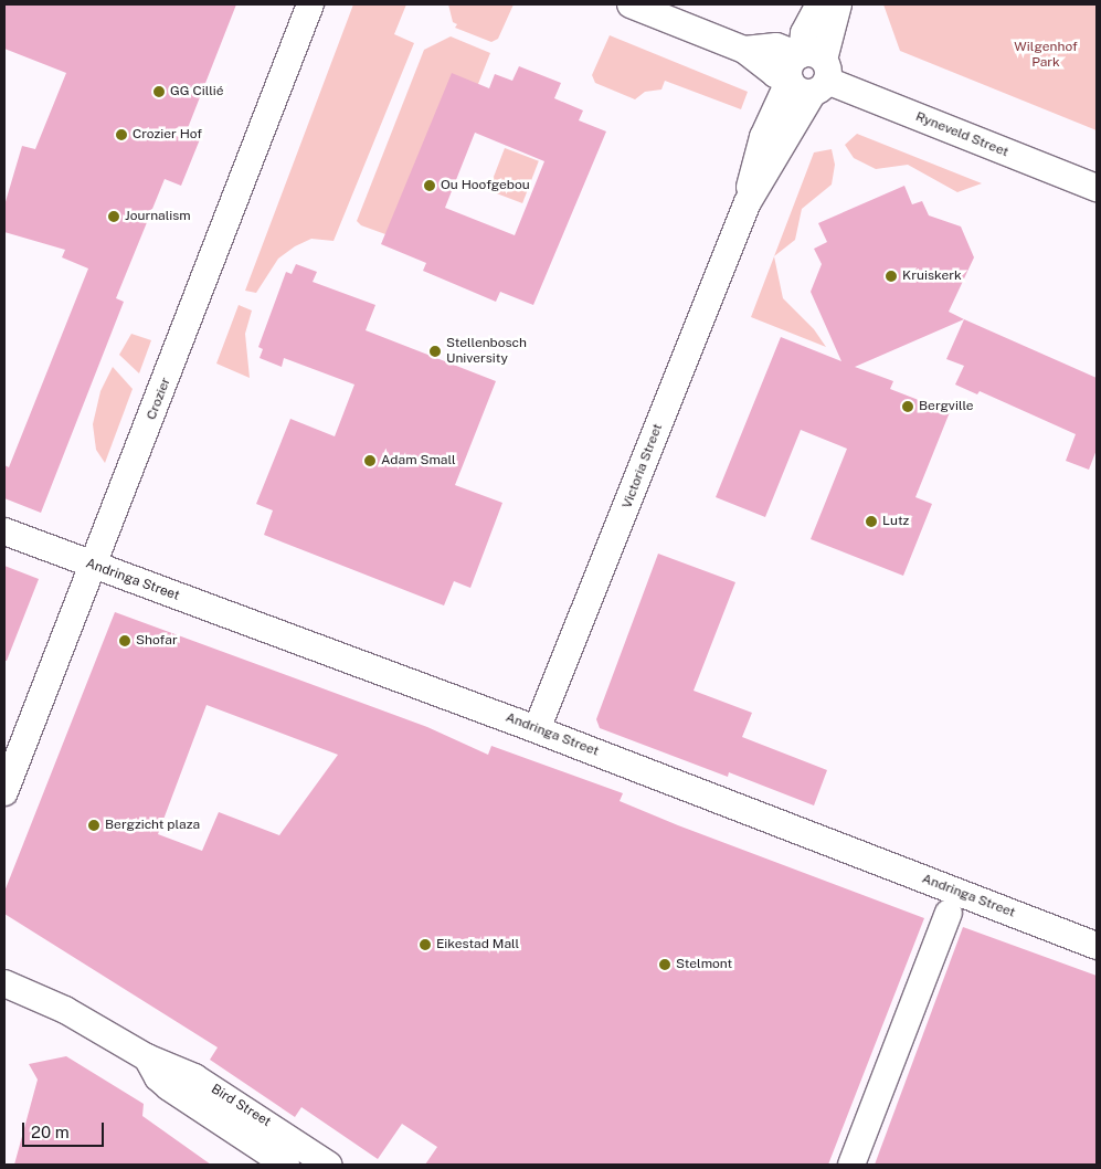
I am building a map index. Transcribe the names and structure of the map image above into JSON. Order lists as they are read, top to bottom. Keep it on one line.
{"streets":{"street":["Ryneveld Street","Crozier","Victoria Street","Andringa Street","Bird Street"]},"crossings":[["Ryneveld Street","Victoria Street"],["Crozier","Andringa Street"],["Victoria Street","Andringa Street"]],"parks":["Wilgenhof Park"],"places":["GG Cillié","Crozier Hof","Ou Hoofgebou","Journalism","Kruiskerk","Stellenbosch University","Bergville","Adam Small","Lutz","Shofar","Bergzicht plaza","Eikestad Mall","Stelmont"],"scale_bar":"20 m"}
